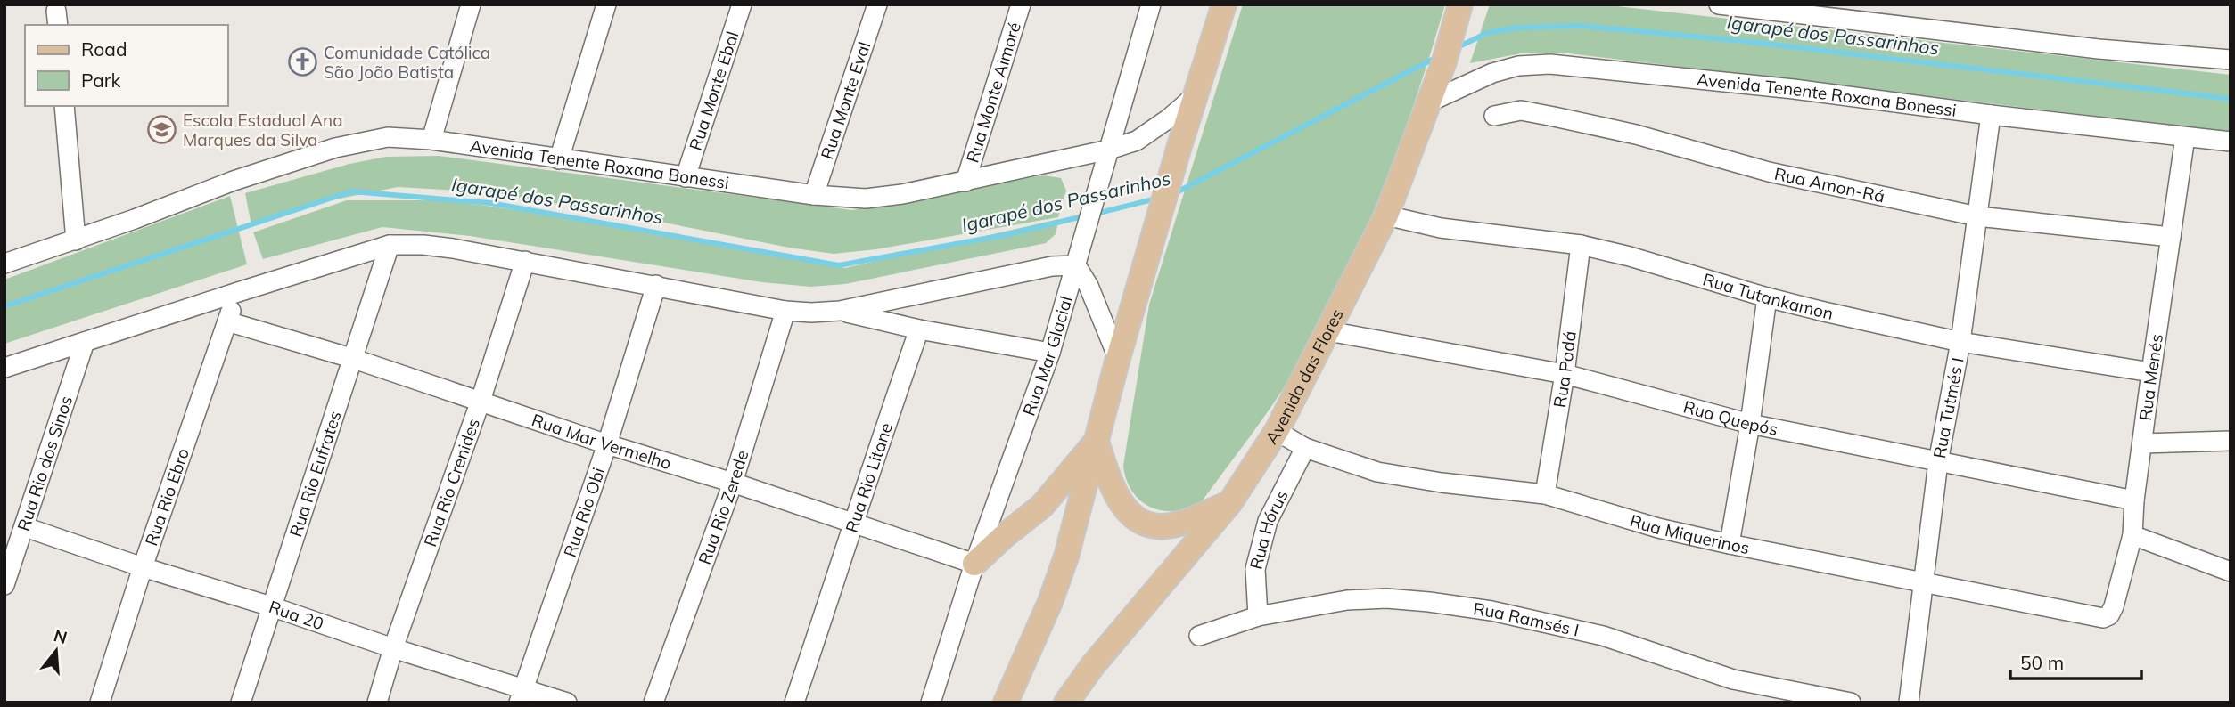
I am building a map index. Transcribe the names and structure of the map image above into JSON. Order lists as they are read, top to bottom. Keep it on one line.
{"streets":{"main road":["Avenida das Flores"],"street":["Rua Monte Ebal","Rua Monte Aimoré","Avenida Tenente Roxana Bonessi","Rua Monte Eval","Rua Amon-Rá","Rua Tutankamon","Rua Mar Glacial","Rua Padá","Rua Menés","Rua Tutmés I","Rua Quepós","Rua Mar Vermelho","Rua Rio dos Sinos","Rua Rio Eufrates","Rua Rio Litane","Rua Rio Crenides","Rua Rio Ebro","Rua Rio Zerede","Rua Rio Obi","Rua Hórus","Rua Miquerinos","Rua 20","Rua Ramsés I"]},"crossings":[["Rua Monte Ebal","Avenida Tenente Roxana Bonessi"],["Rua Monte Aimoré","Avenida Tenente Roxana Bonessi"],["Avenida Tenente Roxana Bonessi","Rua Monte Eval"],["Avenida Tenente Roxana Bonessi","Rua Mar Glacial"],["Avenida Tenente Roxana Bonessi","Avenida das Flores"],["Avenida Tenente Roxana Bonessi","Rua Menés"],["Avenida Tenente Roxana Bonessi","Rua Tutmés I"],["Rua Amon-Rá","Rua Menés"],["Rua Amon-Rá","Rua Tutmés I"],["Rua Tutankamon","Rua Padá"],["Rua Tutankamon","Avenida das Flores"],["Rua Tutankamon","Rua Menés"],["Rua Tutankamon","Rua Tutmés I"],["Rua Mar Glacial","Rua Mar Vermelho"],["Rua Padá","Rua Quepós"],["Rua Padá","Rua Miquerinos"],["Avenida das Flores","Rua Quepós"],["Avenida das Flores","Rua Miquerinos"],["Rua Menés","Rua Quepós"],["Rua Menés","Rua Miquerinos"],["Rua Tutmés I","Rua Quepós"],["Rua Tutmés I","Rua Miquerinos"],["Rua Mar Vermelho","Rua Rio Eufrates"],["Rua Mar Vermelho","Rua Rio Litane"],["Rua Mar Vermelho","Rua Rio Crenides"],["Rua Mar Vermelho","Rua Rio Ebro"],["Rua Mar Vermelho","Rua Rio Zerede"],["Rua Mar Vermelho","Rua Rio Obi"],["Rua Rio dos Sinos","Rua 20"],["Rua Rio Eufrates","Rua 20"],["Rua Rio Crenides","Rua 20"],["Rua Rio Ebro","Rua 20"],["Rua Rio Obi","Rua 20"],["Rua Hórus","Rua Miquerinos"],["Rua Hórus","Rua Ramsés I"]],"water":["Igarapé dos Passarinhos"],"places":{"church":["Comunidade Católica São João Batista"],"school or university":["Escola Estadual Ana Marques da Silva"]},"legend":["Road","Park"],"scale_bar":"50 m","north":"top"}
